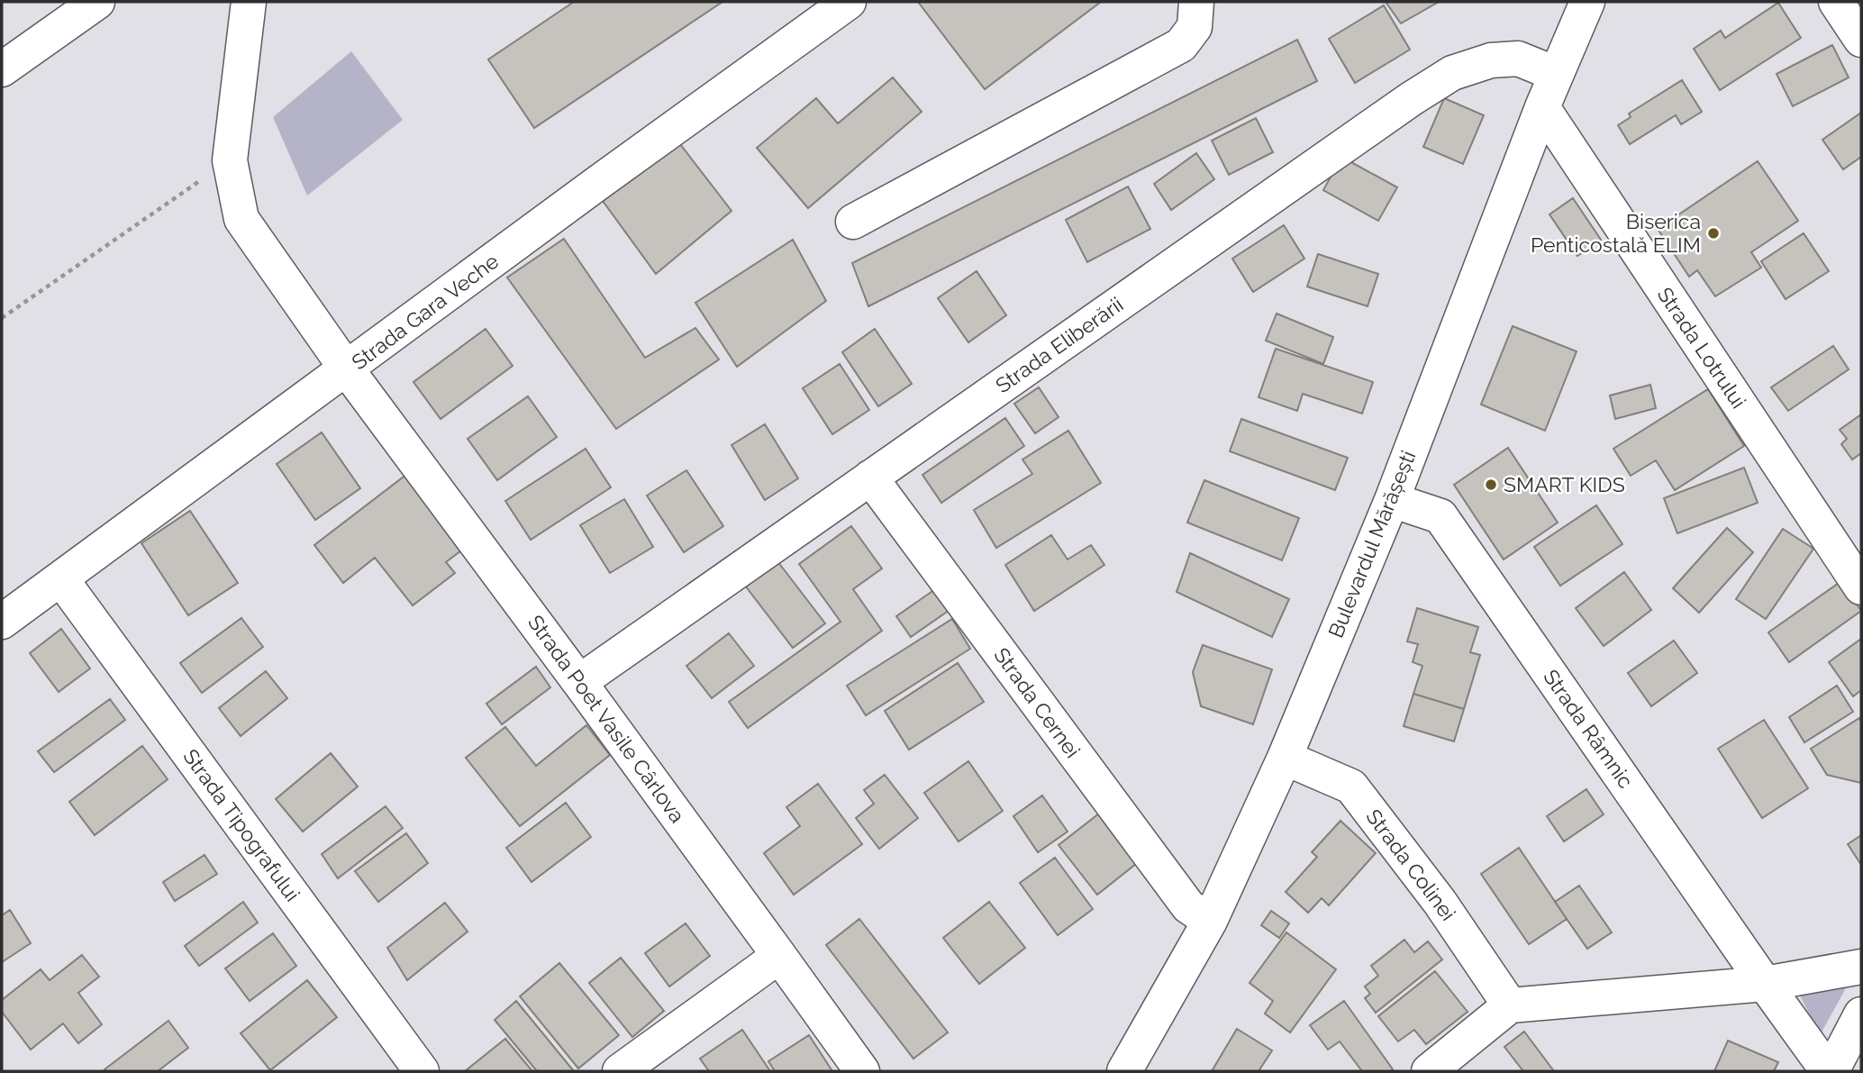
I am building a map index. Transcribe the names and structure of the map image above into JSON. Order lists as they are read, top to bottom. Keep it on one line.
{"streets":{"street":["Strada Gara Veche","Strada Eliberării","Strada Lotrului","Bulevardul Mărășești","Strada Cernei","Strada Poet Vasile Cârlova","Strada Râmnic","Strada Tipografului","Strada Colinei"]},"crossings":[["Strada Gara Veche","Strada Poet Vasile Cârlova"],["Strada Gara Veche","Strada Tipografului"],["Strada Eliberării","Bulevardul Mărășești"],["Strada Eliberării","Strada Cernei"],["Strada Eliberării","Strada Poet Vasile Cârlova"],["Strada Lotrului","Bulevardul Mărășești"],["Bulevardul Mărășești","Strada Cernei"],["Bulevardul Mărășești","Strada Râmnic"],["Bulevardul Mărășești","Strada Colinei"]],"places":["Biserica Penticostală ELIM","SMART KIDS"]}
